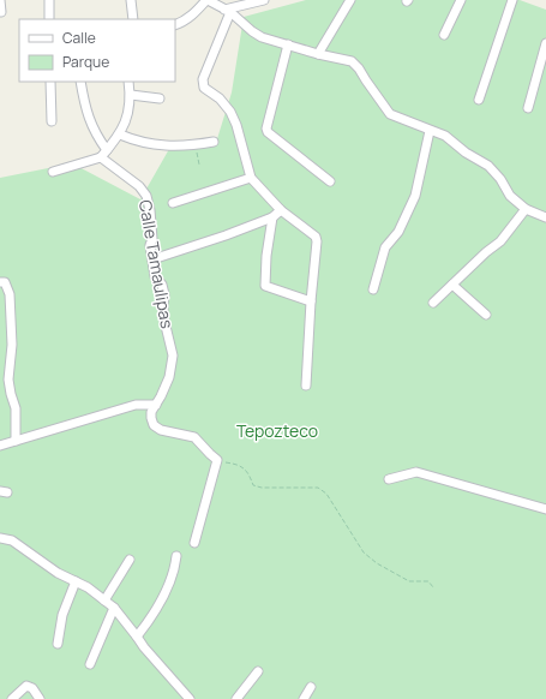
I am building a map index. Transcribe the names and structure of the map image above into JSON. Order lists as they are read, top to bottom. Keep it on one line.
{"streets":{"street":["Calle Tamaulipas"]},"parks":["Tepozteco"],"legend":["Calle","Parque"]}
